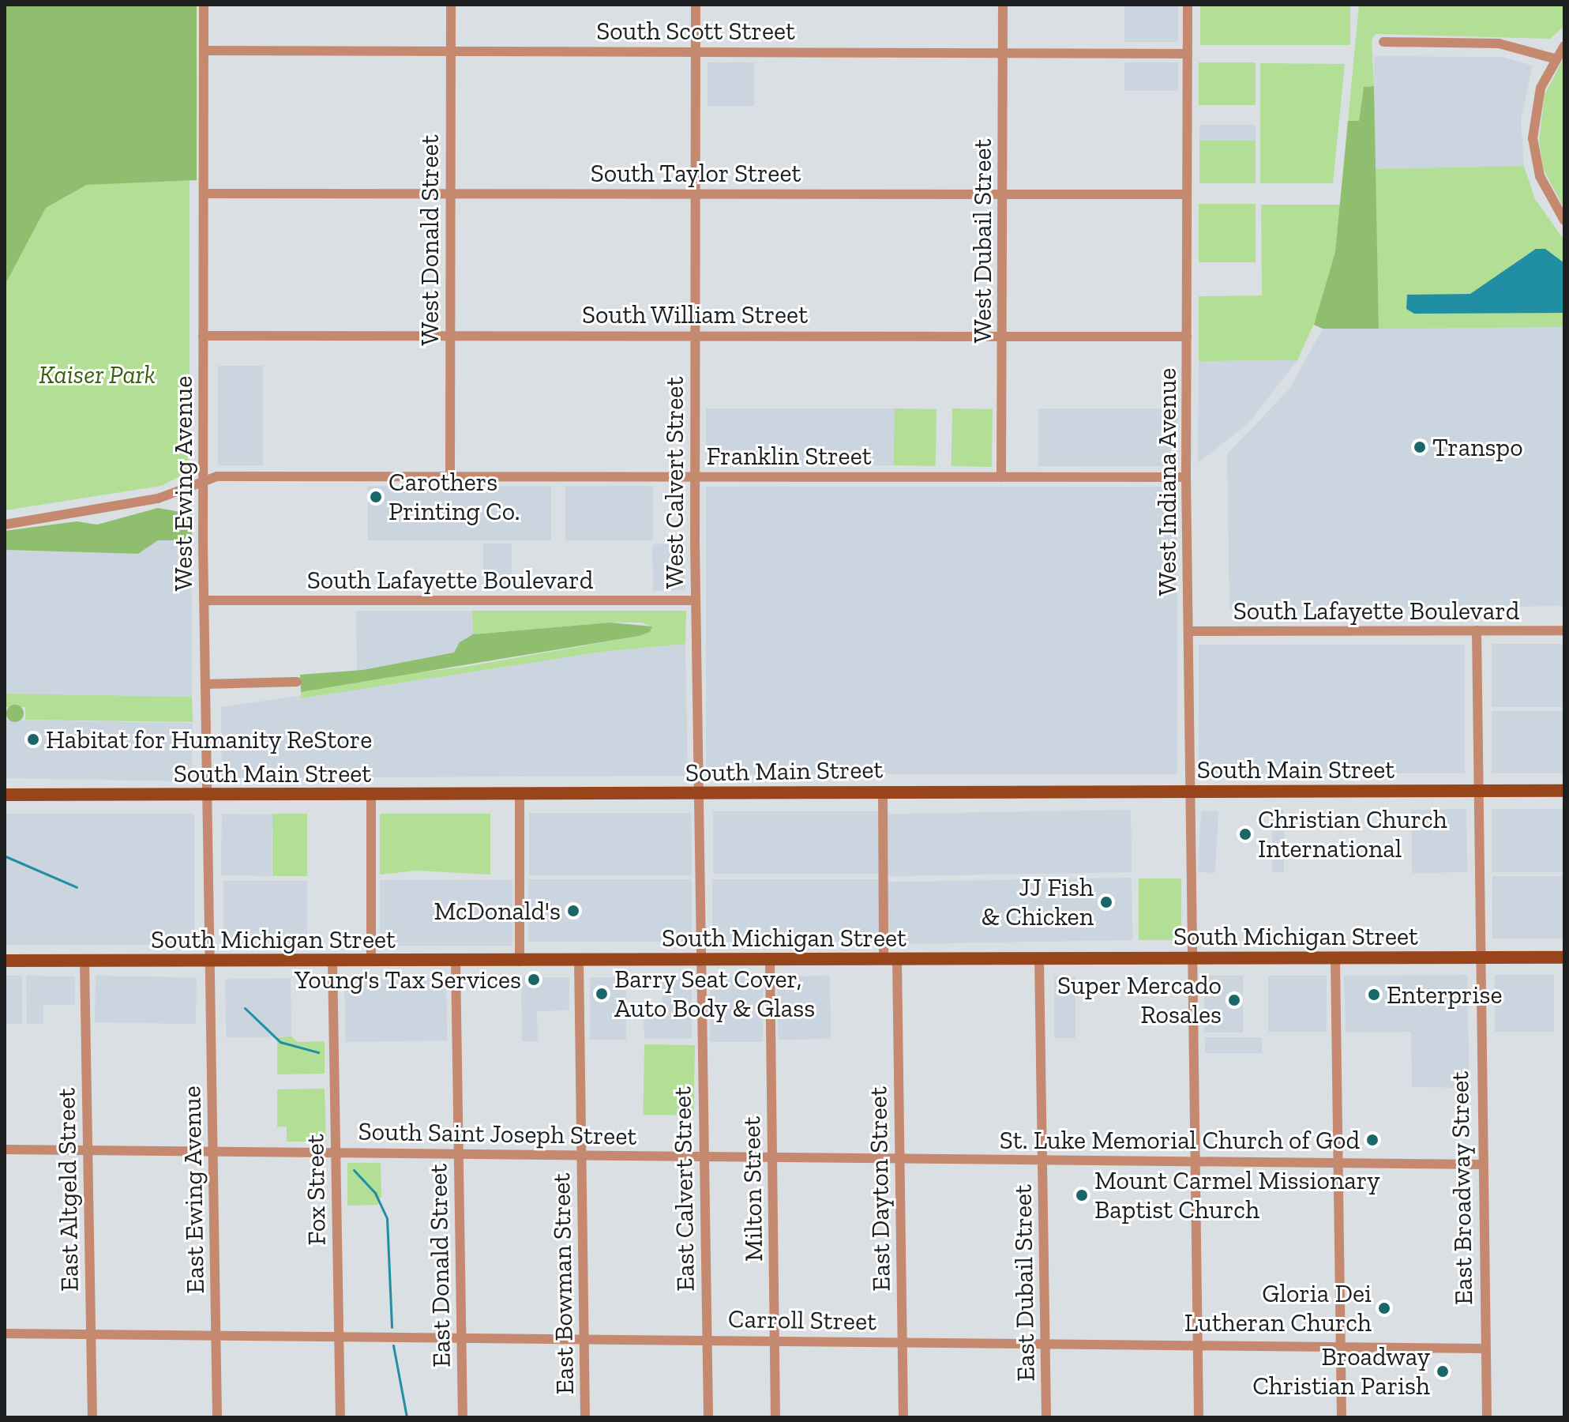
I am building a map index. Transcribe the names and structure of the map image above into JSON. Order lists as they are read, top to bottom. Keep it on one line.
{"streets":{"main road":["South Main Street","South Michigan Street"],"street":["South Scott Street","South Taylor Street","West Donald Street","West Dubail Street","South William Street","Franklin Street","West Indiana Avenue","West Calvert Street","West Ewing Avenue","South Lafayette Boulevard","South Saint Joseph Street","East Broadway Street","East Calvert Street","Milton Street","East Dayton Street","East Altgeld Street","East Ewing Avenue","Fox Street","East Donald Street","East Dubail Street","East Bowman Street","Carroll Street"]},"crossings":[["South Scott Street","West Donald Street"],["South Scott Street","West Dubail Street"],["South Scott Street","West Indiana Avenue"],["South Scott Street","West Calvert Street"],["South Scott Street","West Ewing Avenue"],["South Taylor Street","West Donald Street"],["South Taylor Street","West Dubail Street"],["South Taylor Street","West Indiana Avenue"],["South Taylor Street","West Calvert Street"],["South Taylor Street","West Ewing Avenue"],["West Donald Street","South William Street"],["West Donald Street","Franklin Street"],["West Dubail Street","South William Street"],["West Dubail Street","Franklin Street"],["South William Street","West Indiana Avenue"],["South William Street","West Calvert Street"],["South William Street","West Ewing Avenue"],["Franklin Street","West Indiana Avenue"],["Franklin Street","West Calvert Street"],["Franklin Street","West Ewing Avenue"],["West Indiana Avenue","South Lafayette Boulevard"],["West Indiana Avenue","South Main Street"],["West Indiana Avenue","South Michigan Street"],["West Indiana Avenue","South Saint Joseph Street"],["West Indiana Avenue","Carroll Street"],["West Calvert Street","South Lafayette Boulevard"],["West Calvert Street","South Main Street"],["West Calvert Street","South Michigan Street"],["West Calvert Street","East Calvert Street"],["West Ewing Avenue","South Lafayette Boulevard"],["West Ewing Avenue","South Main Street"],["West Ewing Avenue","South Michigan Street"],["West Ewing Avenue","East Ewing Avenue"],["South Lafayette Boulevard","East Broadway Street"],["South Main Street","East Broadway Street"],["South Main Street","East Dayton Street"],["South Michigan Street","East Broadway Street"],["South Michigan Street","East Calvert Street"],["South Michigan Street","Milton Street"],["South Michigan Street","East Dayton Street"],["South Michigan Street","East Altgeld Street"],["South Michigan Street","East Ewing Avenue"],["South Michigan Street","Fox Street"],["South Michigan Street","East Donald Street"],["South Michigan Street","East Dubail Street"],["South Michigan Street","East Bowman Street"],["South Saint Joseph Street","East Broadway Street"],["South Saint Joseph Street","East Calvert Street"],["South Saint Joseph Street","Milton Street"],["South Saint Joseph Street","East Dayton Street"],["South Saint Joseph Street","East Altgeld Street"],["South Saint Joseph Street","East Ewing Avenue"],["South Saint Joseph Street","Fox Street"],["South Saint Joseph Street","East Donald Street"],["South Saint Joseph Street","East Dubail Street"],["South Saint Joseph Street","East Bowman Street"],["East Broadway Street","Carroll Street"],["East Calvert Street","Carroll Street"],["Milton Street","Carroll Street"],["East Dayton Street","Carroll Street"],["East Altgeld Street","Carroll Street"],["East Ewing Avenue","Carroll Street"],["Fox Street","Carroll Street"],["East Donald Street","Carroll Street"],["East Dubail Street","Carroll Street"],["East Bowman Street","Carroll Street"]],"parks":["Kaiser Park"],"places":["Transpo","Carothers Printing Co.","Habitat for Humanity ReStore","Christian Church International","JJ Fish & Chicken","McDonald's","Young's Tax Services","Barry Seat Cover, Auto Body & Glass","Enterprise","Super Mercado Rosales","St. Luke Memorial Church of God","Mount Carmel Missionary Baptist Church","Gloria Dei Lutheran Church","Broadway Christian Parish"]}
